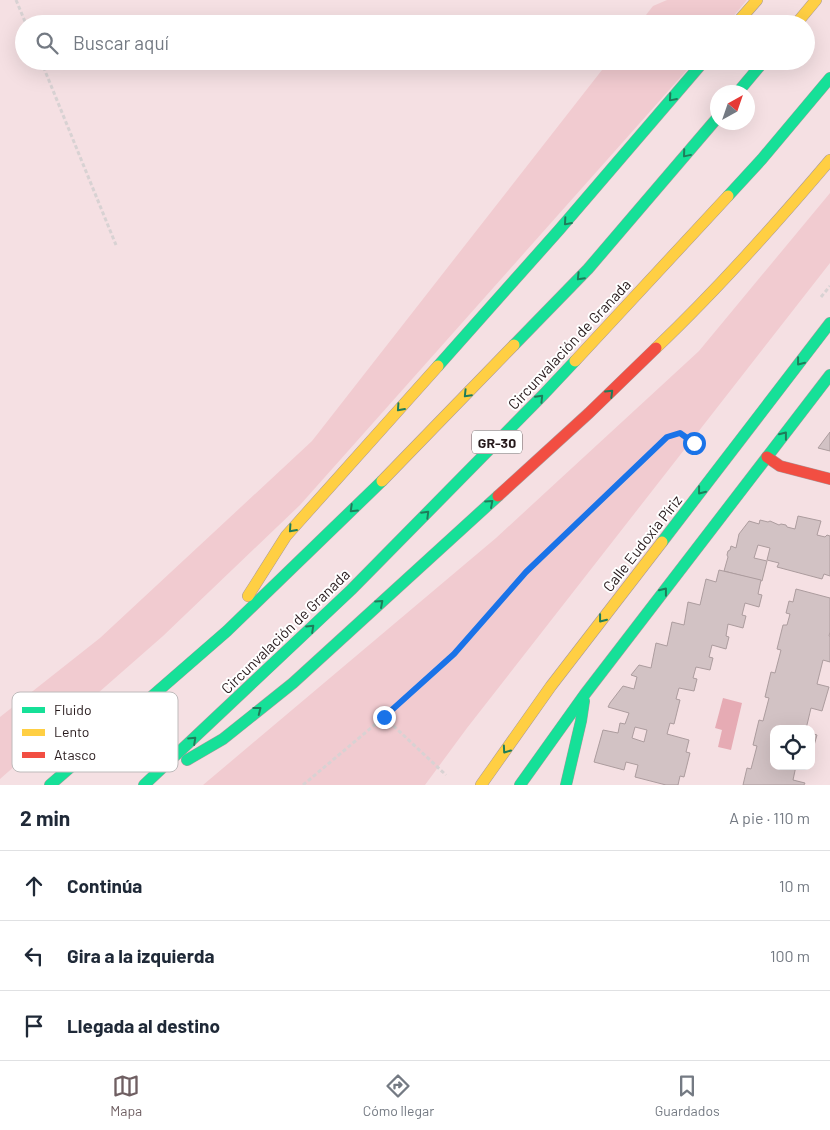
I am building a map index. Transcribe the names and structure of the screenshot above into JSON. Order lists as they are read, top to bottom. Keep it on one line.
{"streets":{"main road":["Circunvalación de Granada","GR-30","Calle Eudoxia Píriz"]},"legend":["Fluido","Lento","Atasco"],"north":"top right","page":{"search":"Buscar aquí","heading":["2 min","A pie · 110 m"],"list":[["Continúa","10 m"],["Gira a la izquierda","100 m"],"Llegada al destino"],"nav":["Mapa","Cómo llegar","Guardados"]}}
